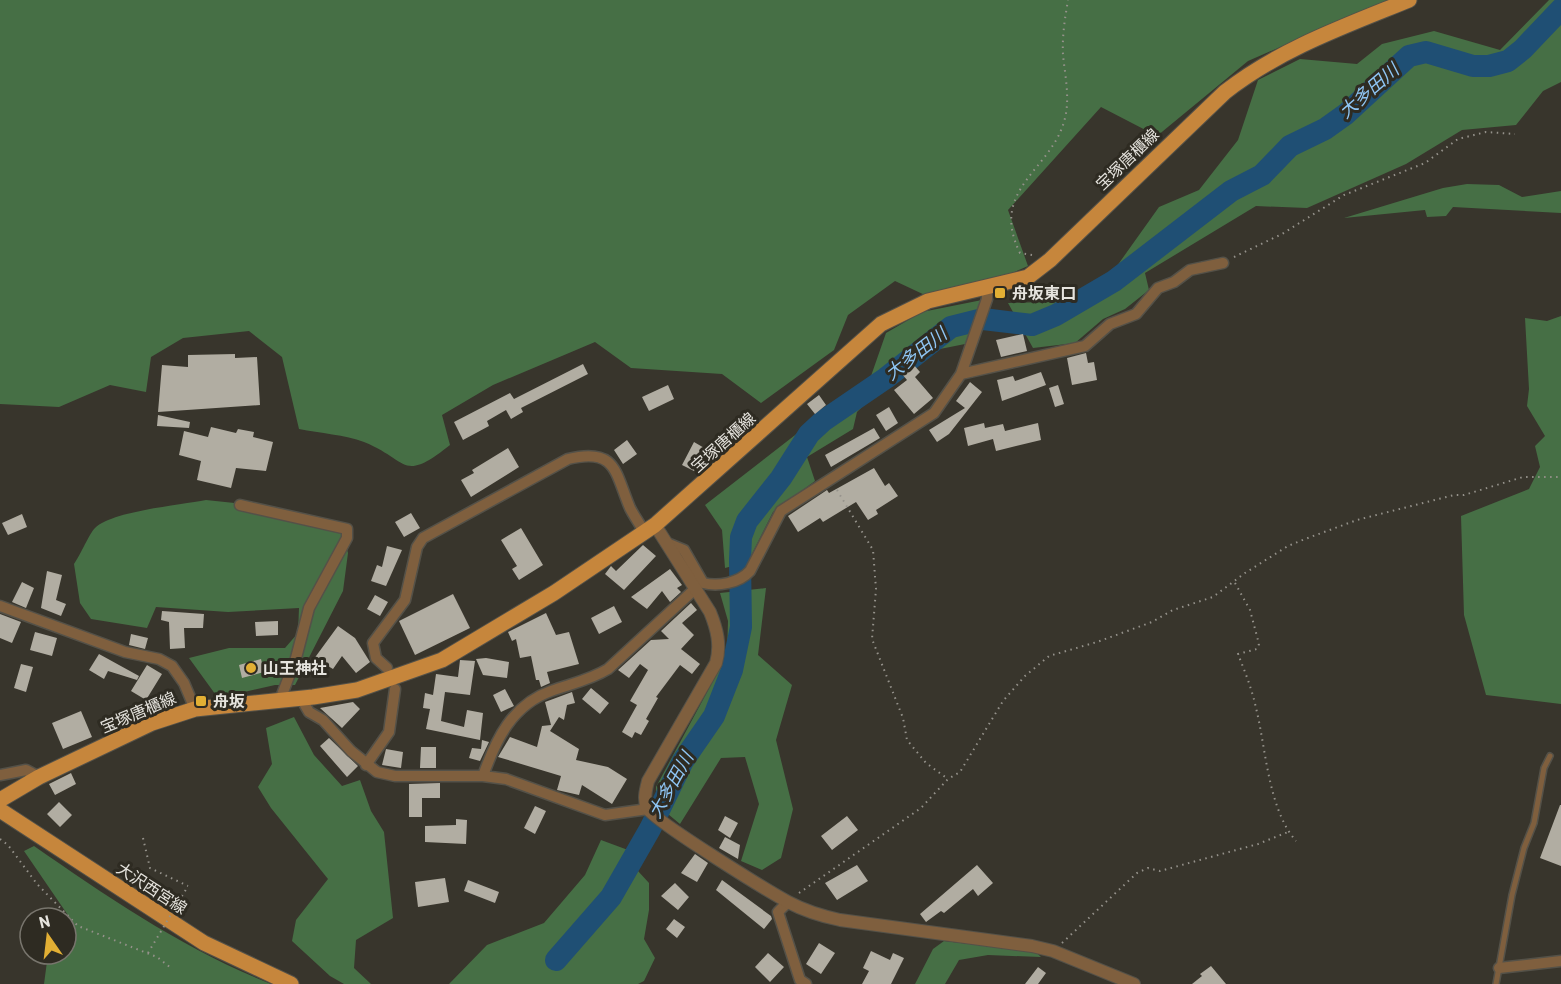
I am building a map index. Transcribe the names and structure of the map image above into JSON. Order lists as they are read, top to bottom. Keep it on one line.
{"streets":{"main road":["宝塚唐櫃線","大沢西宮線"]},"water":["大多田川"],"places":{"transit":["舟坂東口","舟坂"],"other":["山王神社"]},"north":"top"}
